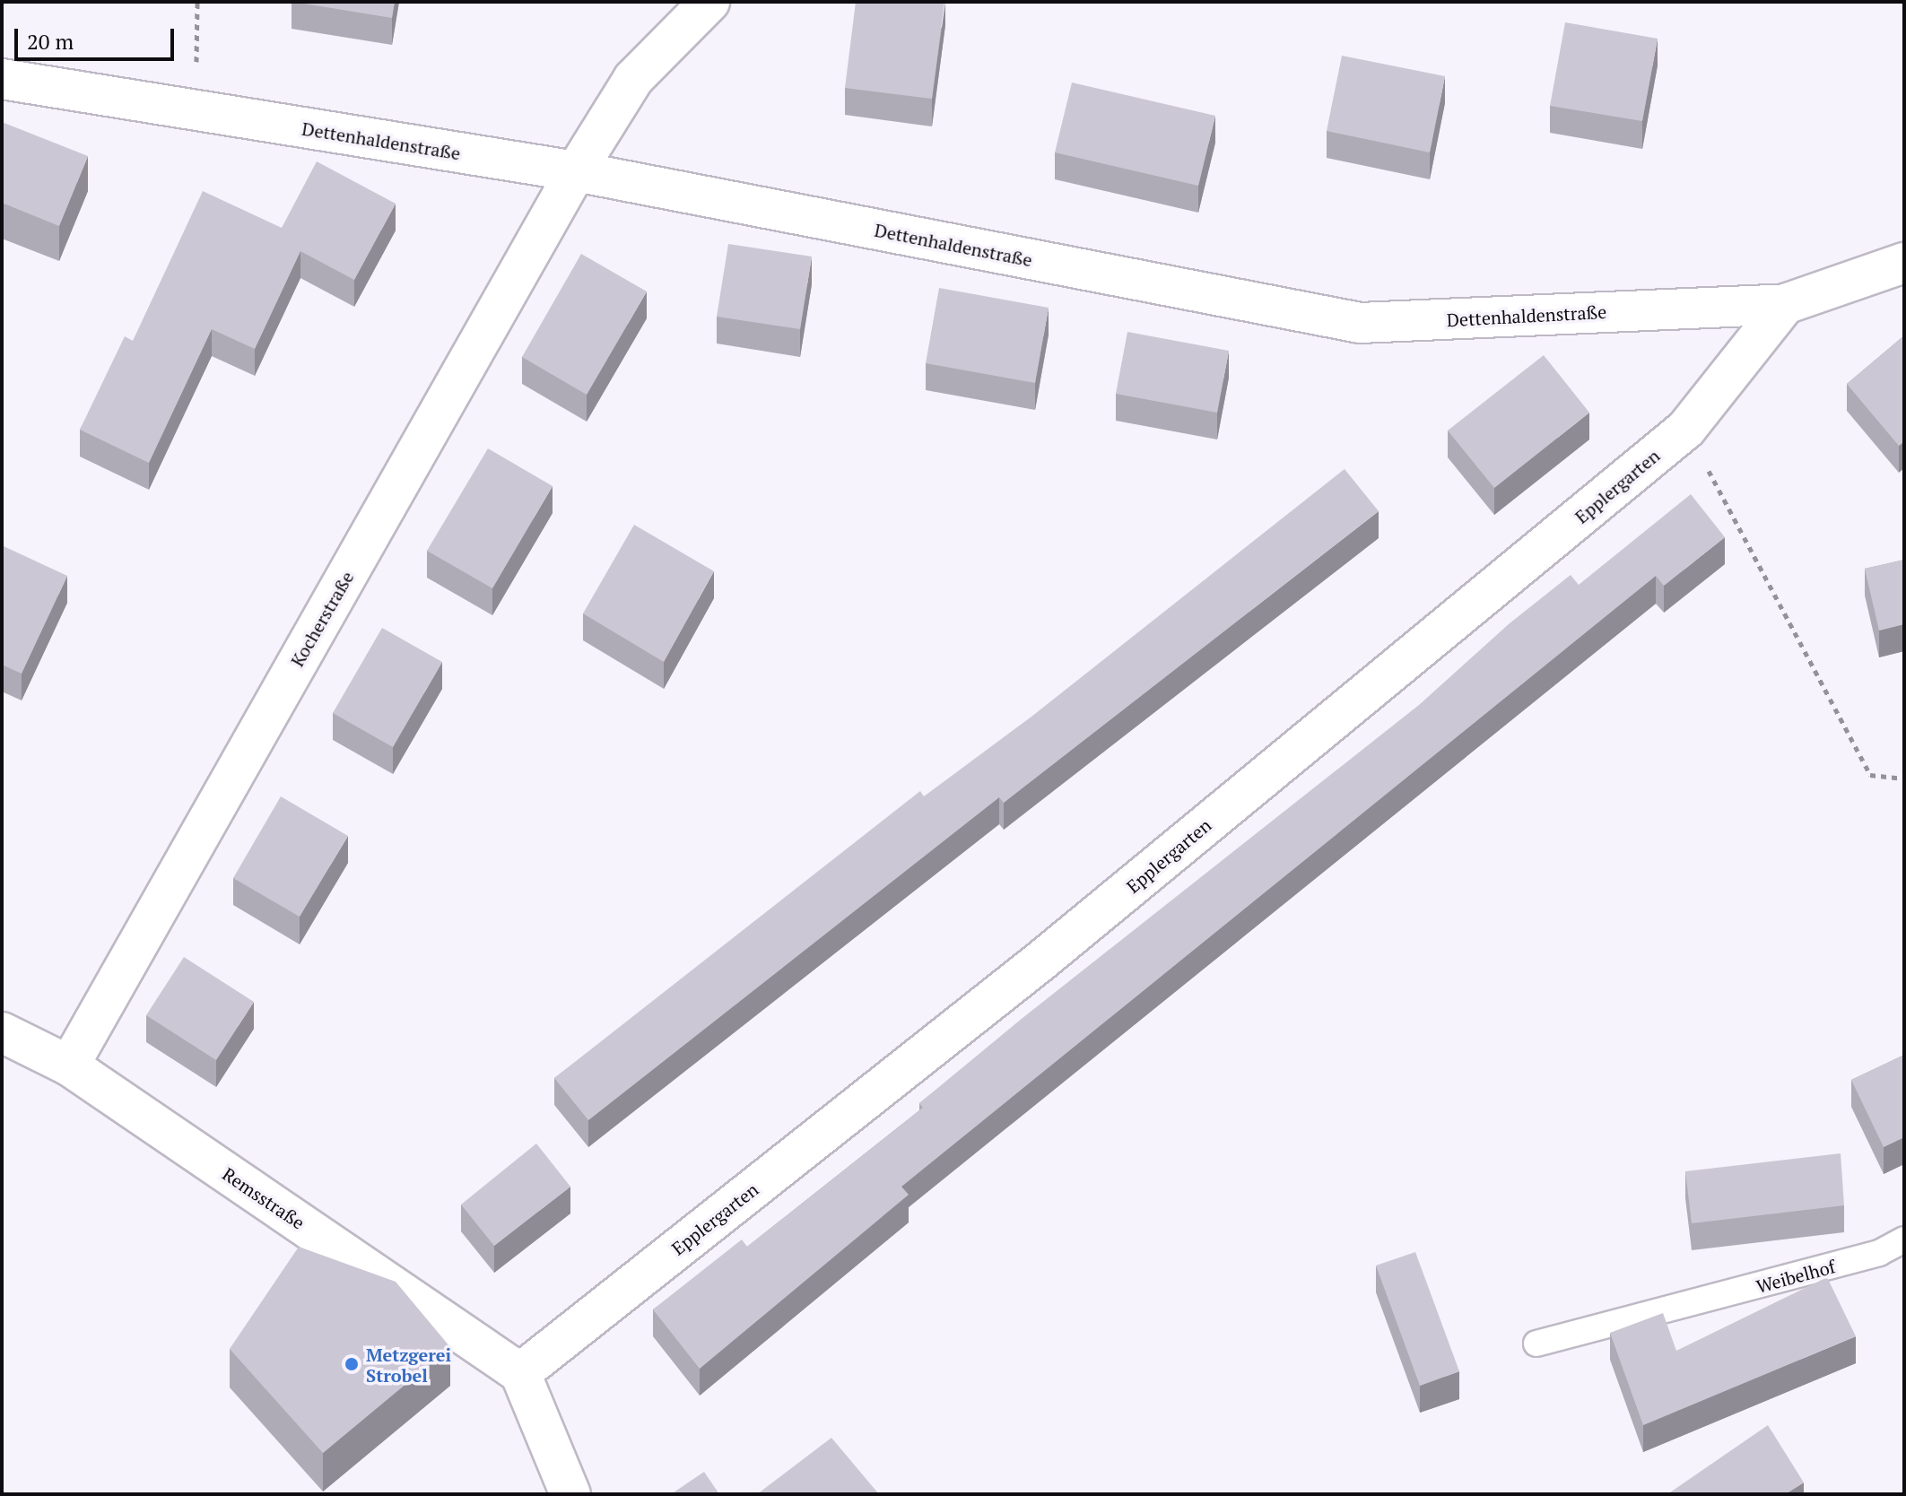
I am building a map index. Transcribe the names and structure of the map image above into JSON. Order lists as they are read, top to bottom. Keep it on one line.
{"streets":{"street":["Dettenhaldenstraße","Epplergarten","Kocherstraße","Remsstraße"],"lane":["Weibelhof"]},"crossings":[["Dettenhaldenstraße","Epplergarten"],["Dettenhaldenstraße","Kocherstraße"],["Epplergarten","Remsstraße"],["Kocherstraße","Remsstraße"]],"places":["Metzgerei Strobel"],"scale_bar":"20 m"}
